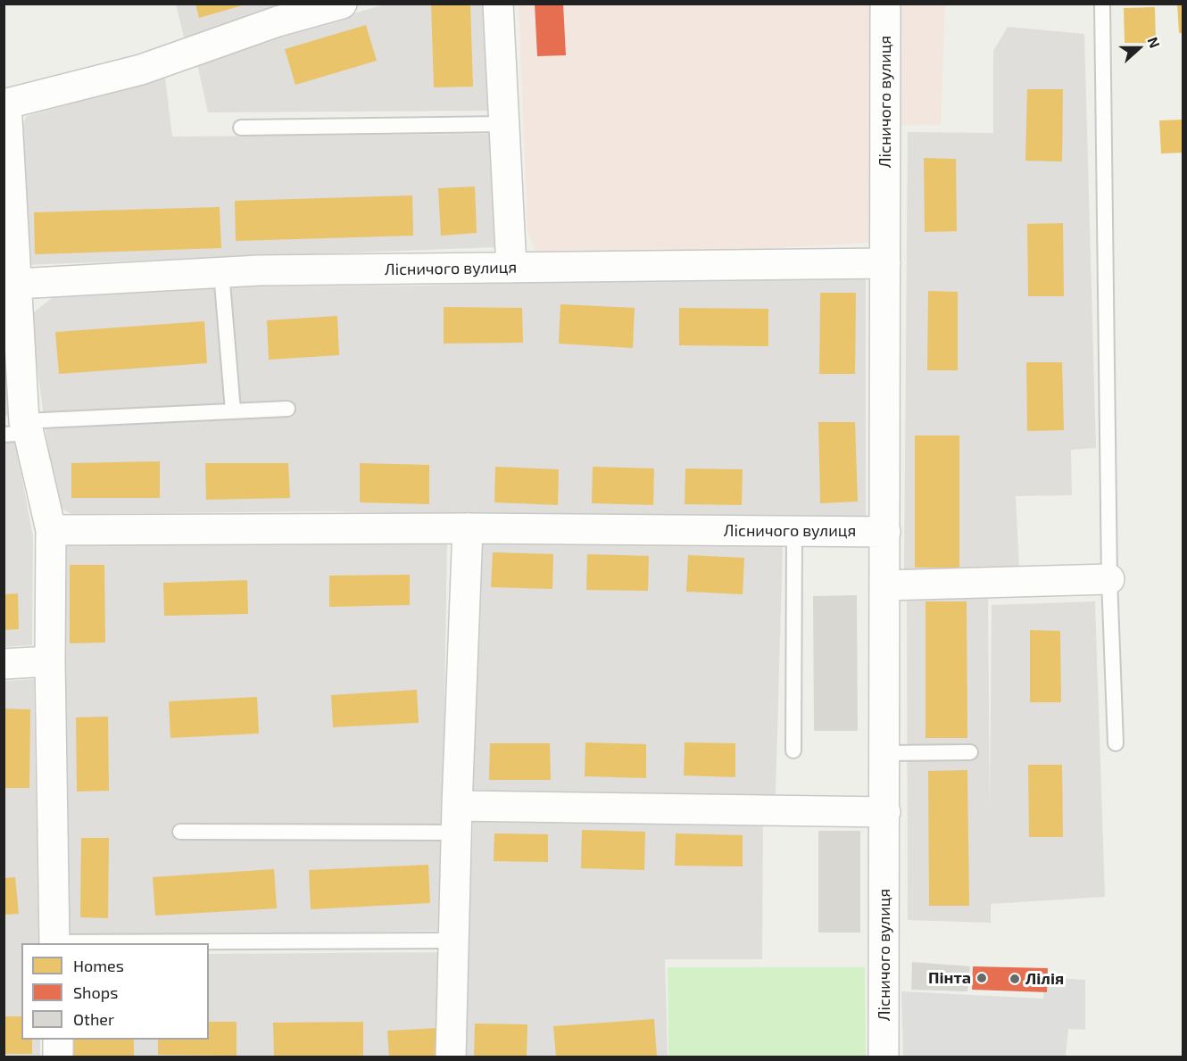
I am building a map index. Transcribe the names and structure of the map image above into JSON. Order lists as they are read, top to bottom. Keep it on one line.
{"streets":{"street":["Лісничого вулиця"]},"places":["Пінта","Лілія"],"legend":["Homes","Shops","Other"],"north":"right"}
